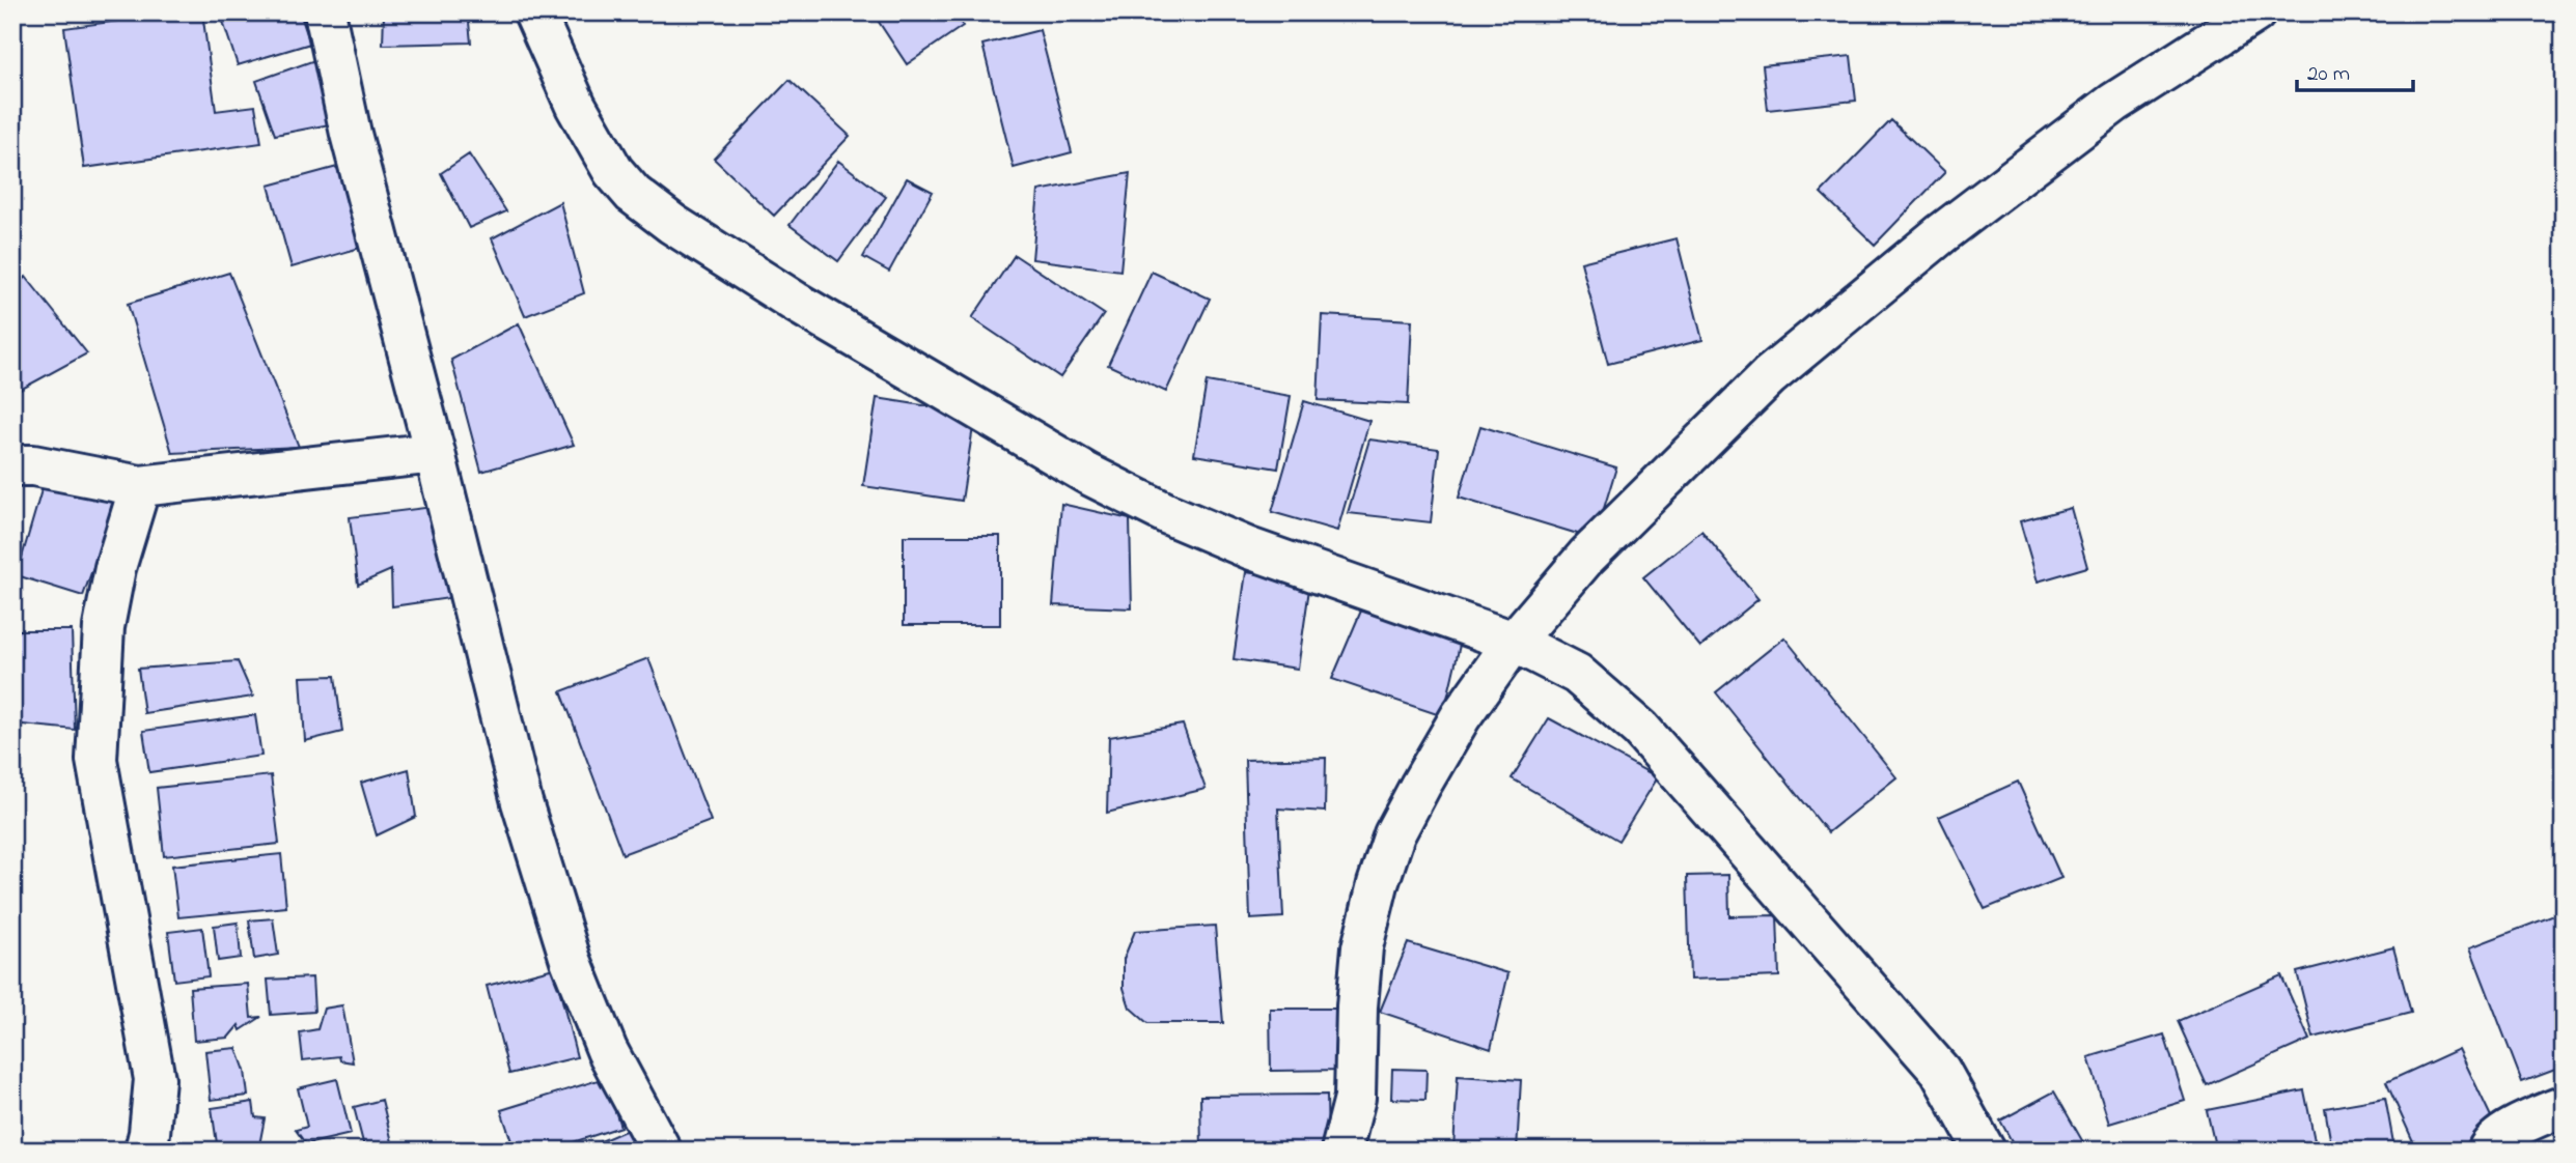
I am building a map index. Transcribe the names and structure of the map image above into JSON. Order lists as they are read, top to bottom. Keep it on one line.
{"scale_bar":"20 m"}
